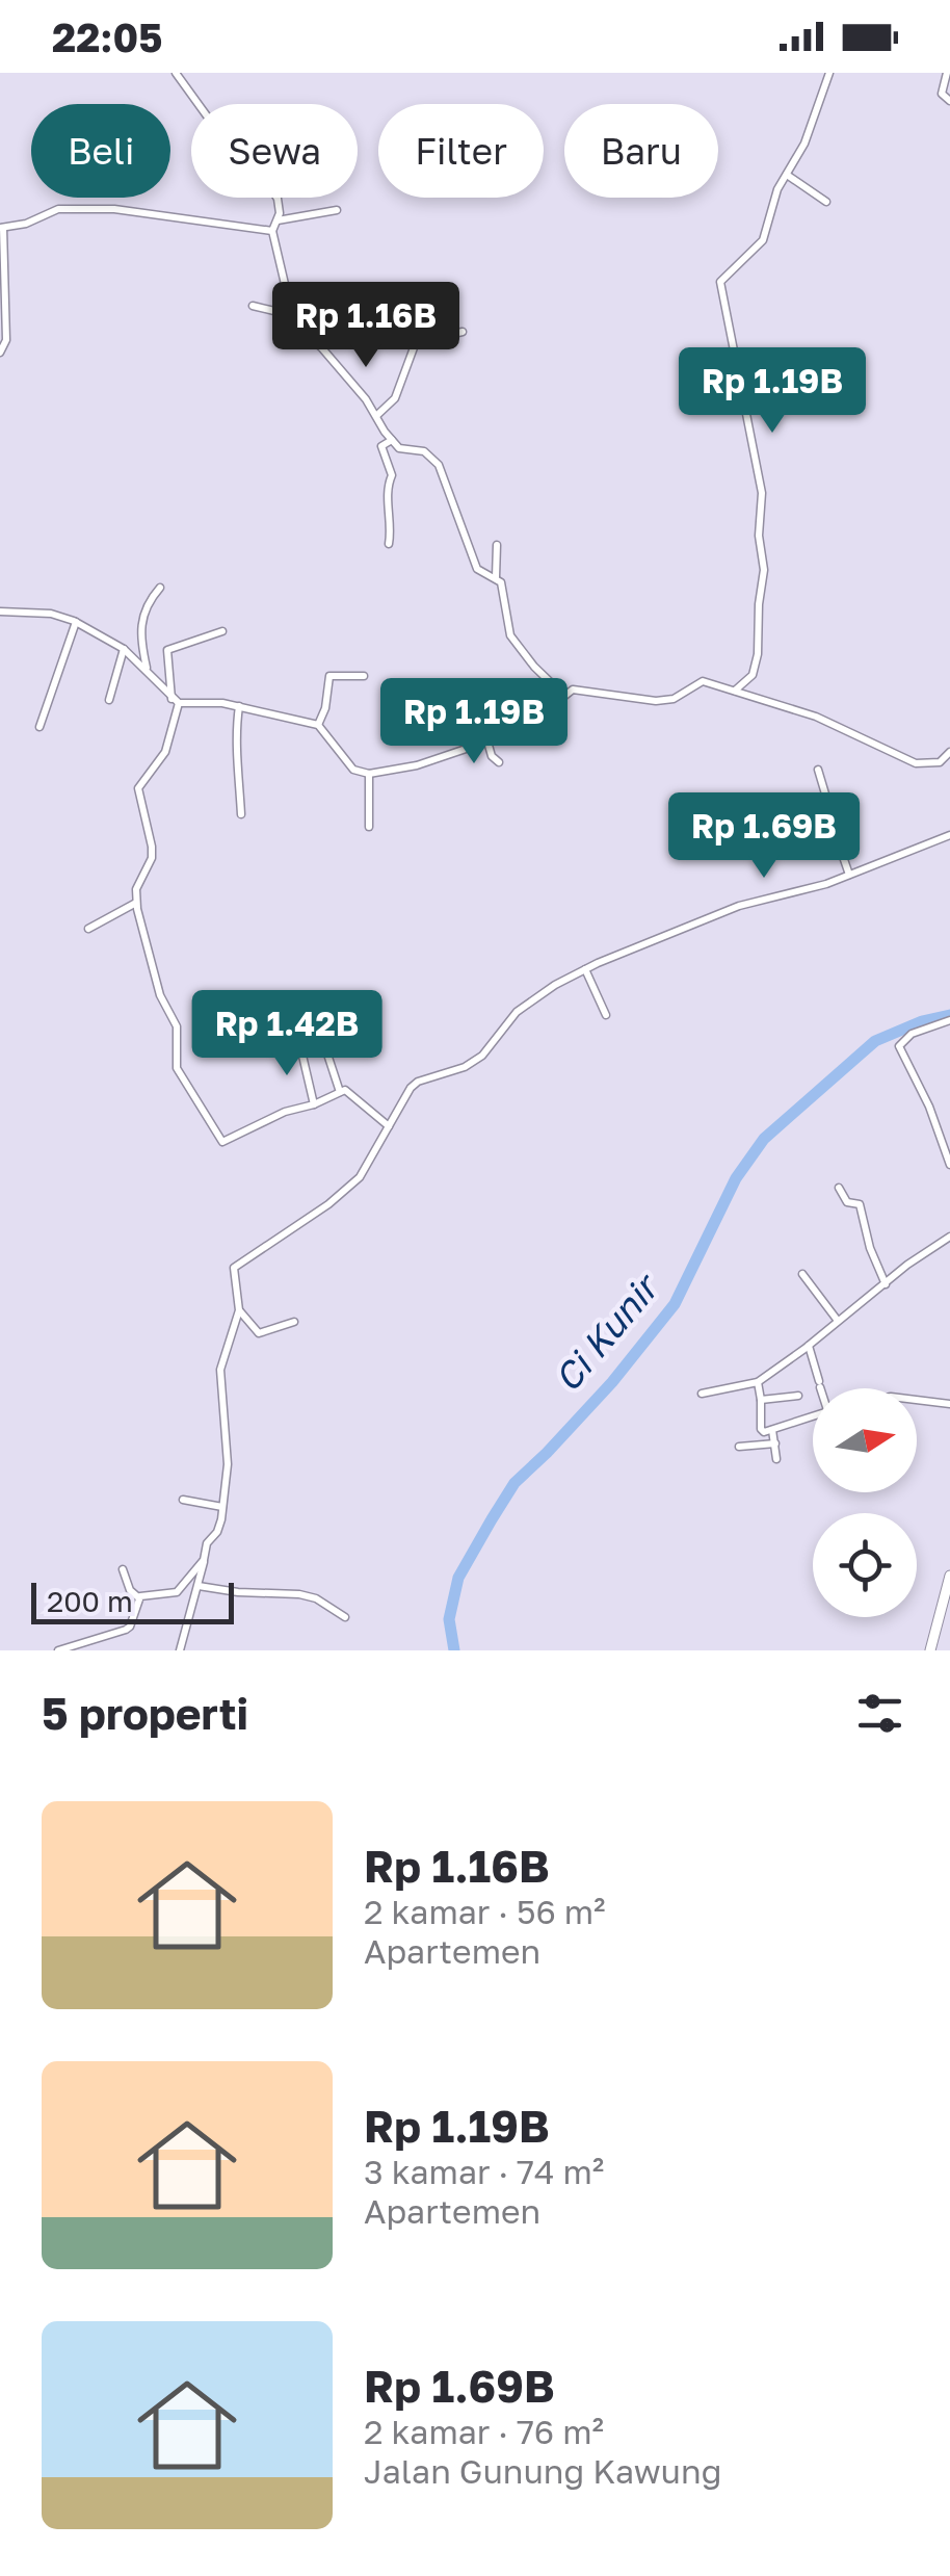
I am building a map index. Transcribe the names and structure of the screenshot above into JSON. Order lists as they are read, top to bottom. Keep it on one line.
{"water":["Ci Kunir"],"scale_bar":"200 m","north":"right","page":{"status":"22:05","chip":["Beli","Sewa","Filter","Baru"],"price":["Rp 1.16B","Rp 1.19B","Rp 1.19B","Rp 1.69B","Rp 1.42B"],"scale":"200 m","heading":"5 properti","list":[{"name":"Rp 1.16B","note":"2 kamar · 56 m² · Apartemen"},{"name":"Rp 1.19B","note":"3 kamar · 74 m² · Apartemen"},{"name":"Rp 1.69B","note":"2 kamar · 76 m² · Jalan Gunung Kawung"}]}}
